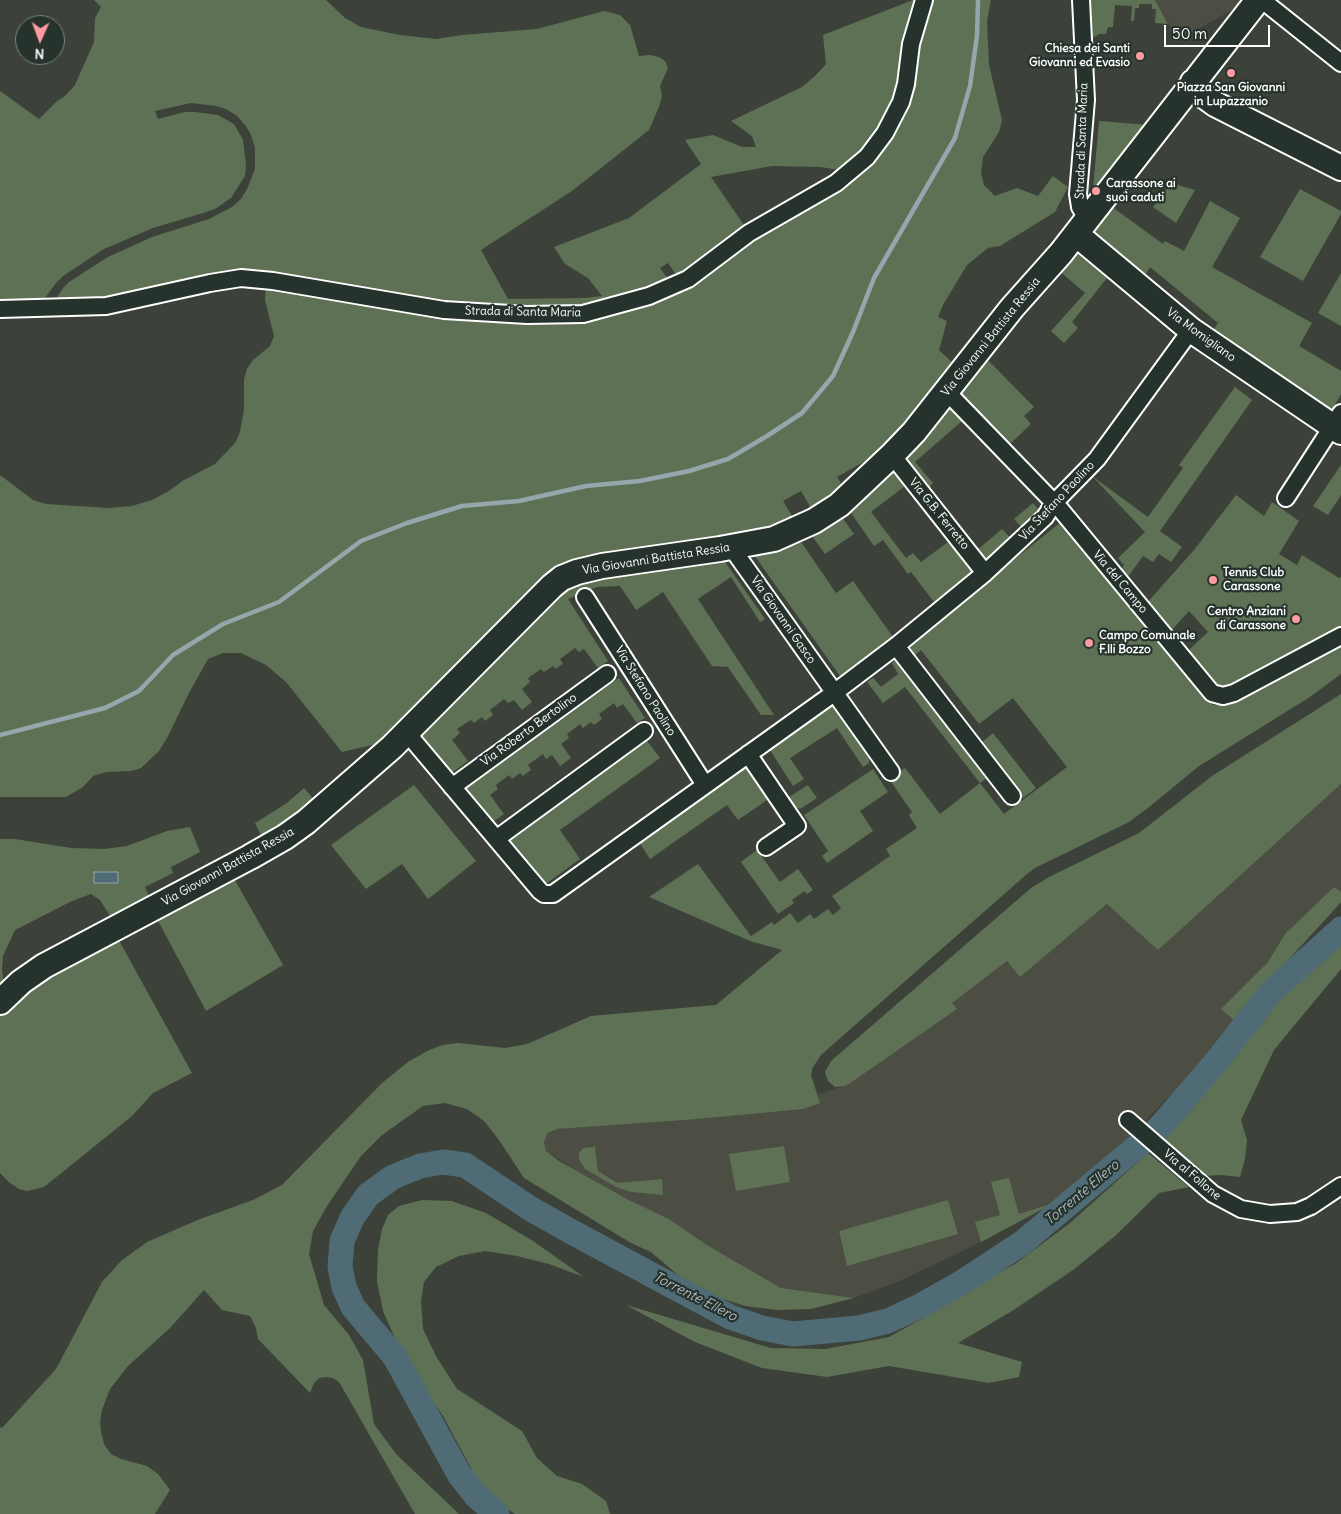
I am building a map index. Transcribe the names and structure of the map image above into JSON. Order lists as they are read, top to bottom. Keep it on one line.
{"streets":{"street":["Strada di Santa Maria","Via Momigliano","Via Giovanni Battista Ressia","Via Stefano Paolino","Via G.B. Ferretto","Via del Campo","Via Giovanni Gasco","Via Roberto Bertolino","Via al Follone"]},"crossings":[["Strada di Santa Maria","Via Momigliano"],["Strada di Santa Maria","Via Giovanni Battista Ressia"],["Via Momigliano","Via Giovanni Battista Ressia"],["Via Momigliano","Via Stefano Paolino"],["Via Giovanni Battista Ressia","Via G.B. Ferretto"],["Via Giovanni Battista Ressia","Via del Campo"],["Via Giovanni Battista Ressia","Via Giovanni Gasco"],["Via Stefano Paolino","Via G.B. Ferretto"],["Via Stefano Paolino","Via del Campo"],["Via Stefano Paolino","Via Giovanni Gasco"]],"water":["Torrente Ellero"],"places":["Chiesa dei Santi Giovanni ed Evasio","Piazza San Giovanni in Lupazzanio","Carassone ai suoi caduti","Tennis Club Carassone","Centro Anziani di Carassone","Campo Comunale F.lli Bozzo"],"scale_bar":"50 m","north":"bottom"}
